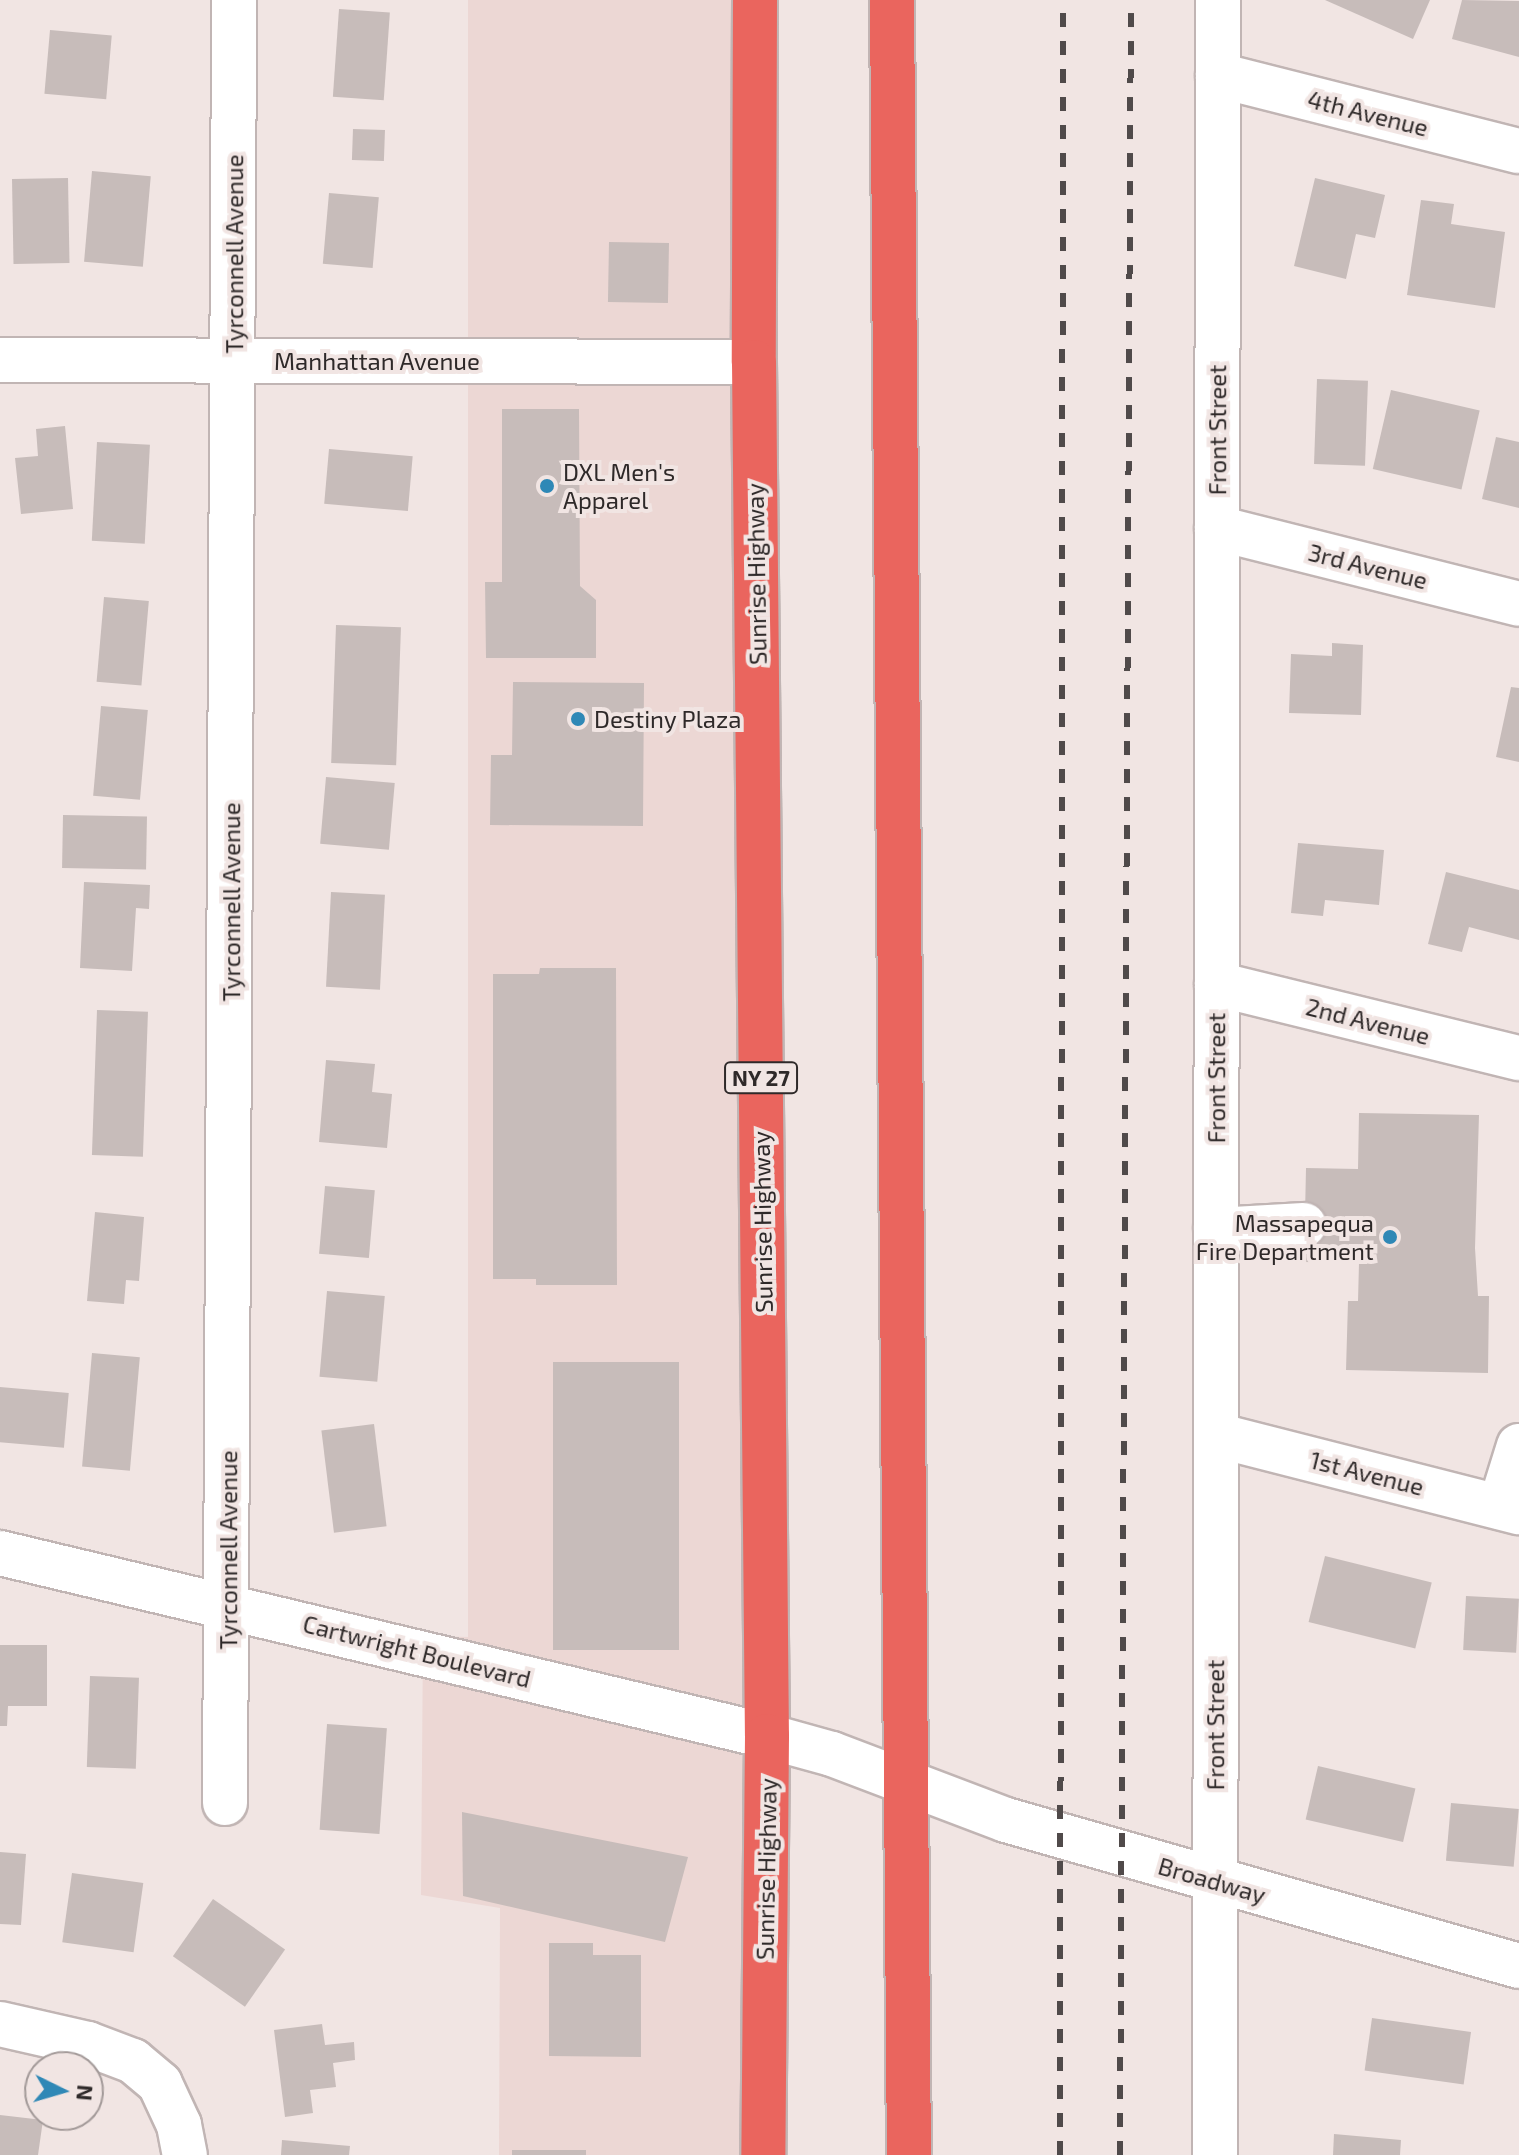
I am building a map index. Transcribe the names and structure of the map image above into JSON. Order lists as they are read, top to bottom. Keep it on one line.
{"streets":{"highway":["Sunrise Highway","NY 27"],"street":["4th Avenue","Tyrconnell Avenue","Manhattan Avenue","Front Street","3rd Avenue","2nd Avenue","1st Avenue","Cartwright Boulevard","Broadway"]},"crossings":[["4th Avenue","Front Street"],["Tyrconnell Avenue","Manhattan Avenue"],["Tyrconnell Avenue","Cartwright Boulevard"],["Manhattan Avenue","Sunrise Highway"],["Front Street","3rd Avenue"],["Front Street","2nd Avenue"],["Front Street","1st Avenue"],["Front Street","Broadway"],["Sunrise Highway","Cartwright Boulevard"],["Cartwright Boulevard","Broadway"]],"places":["DXL Men's Apparel","Destiny Plaza","Massapequa Fire Department"],"north":"right"}
